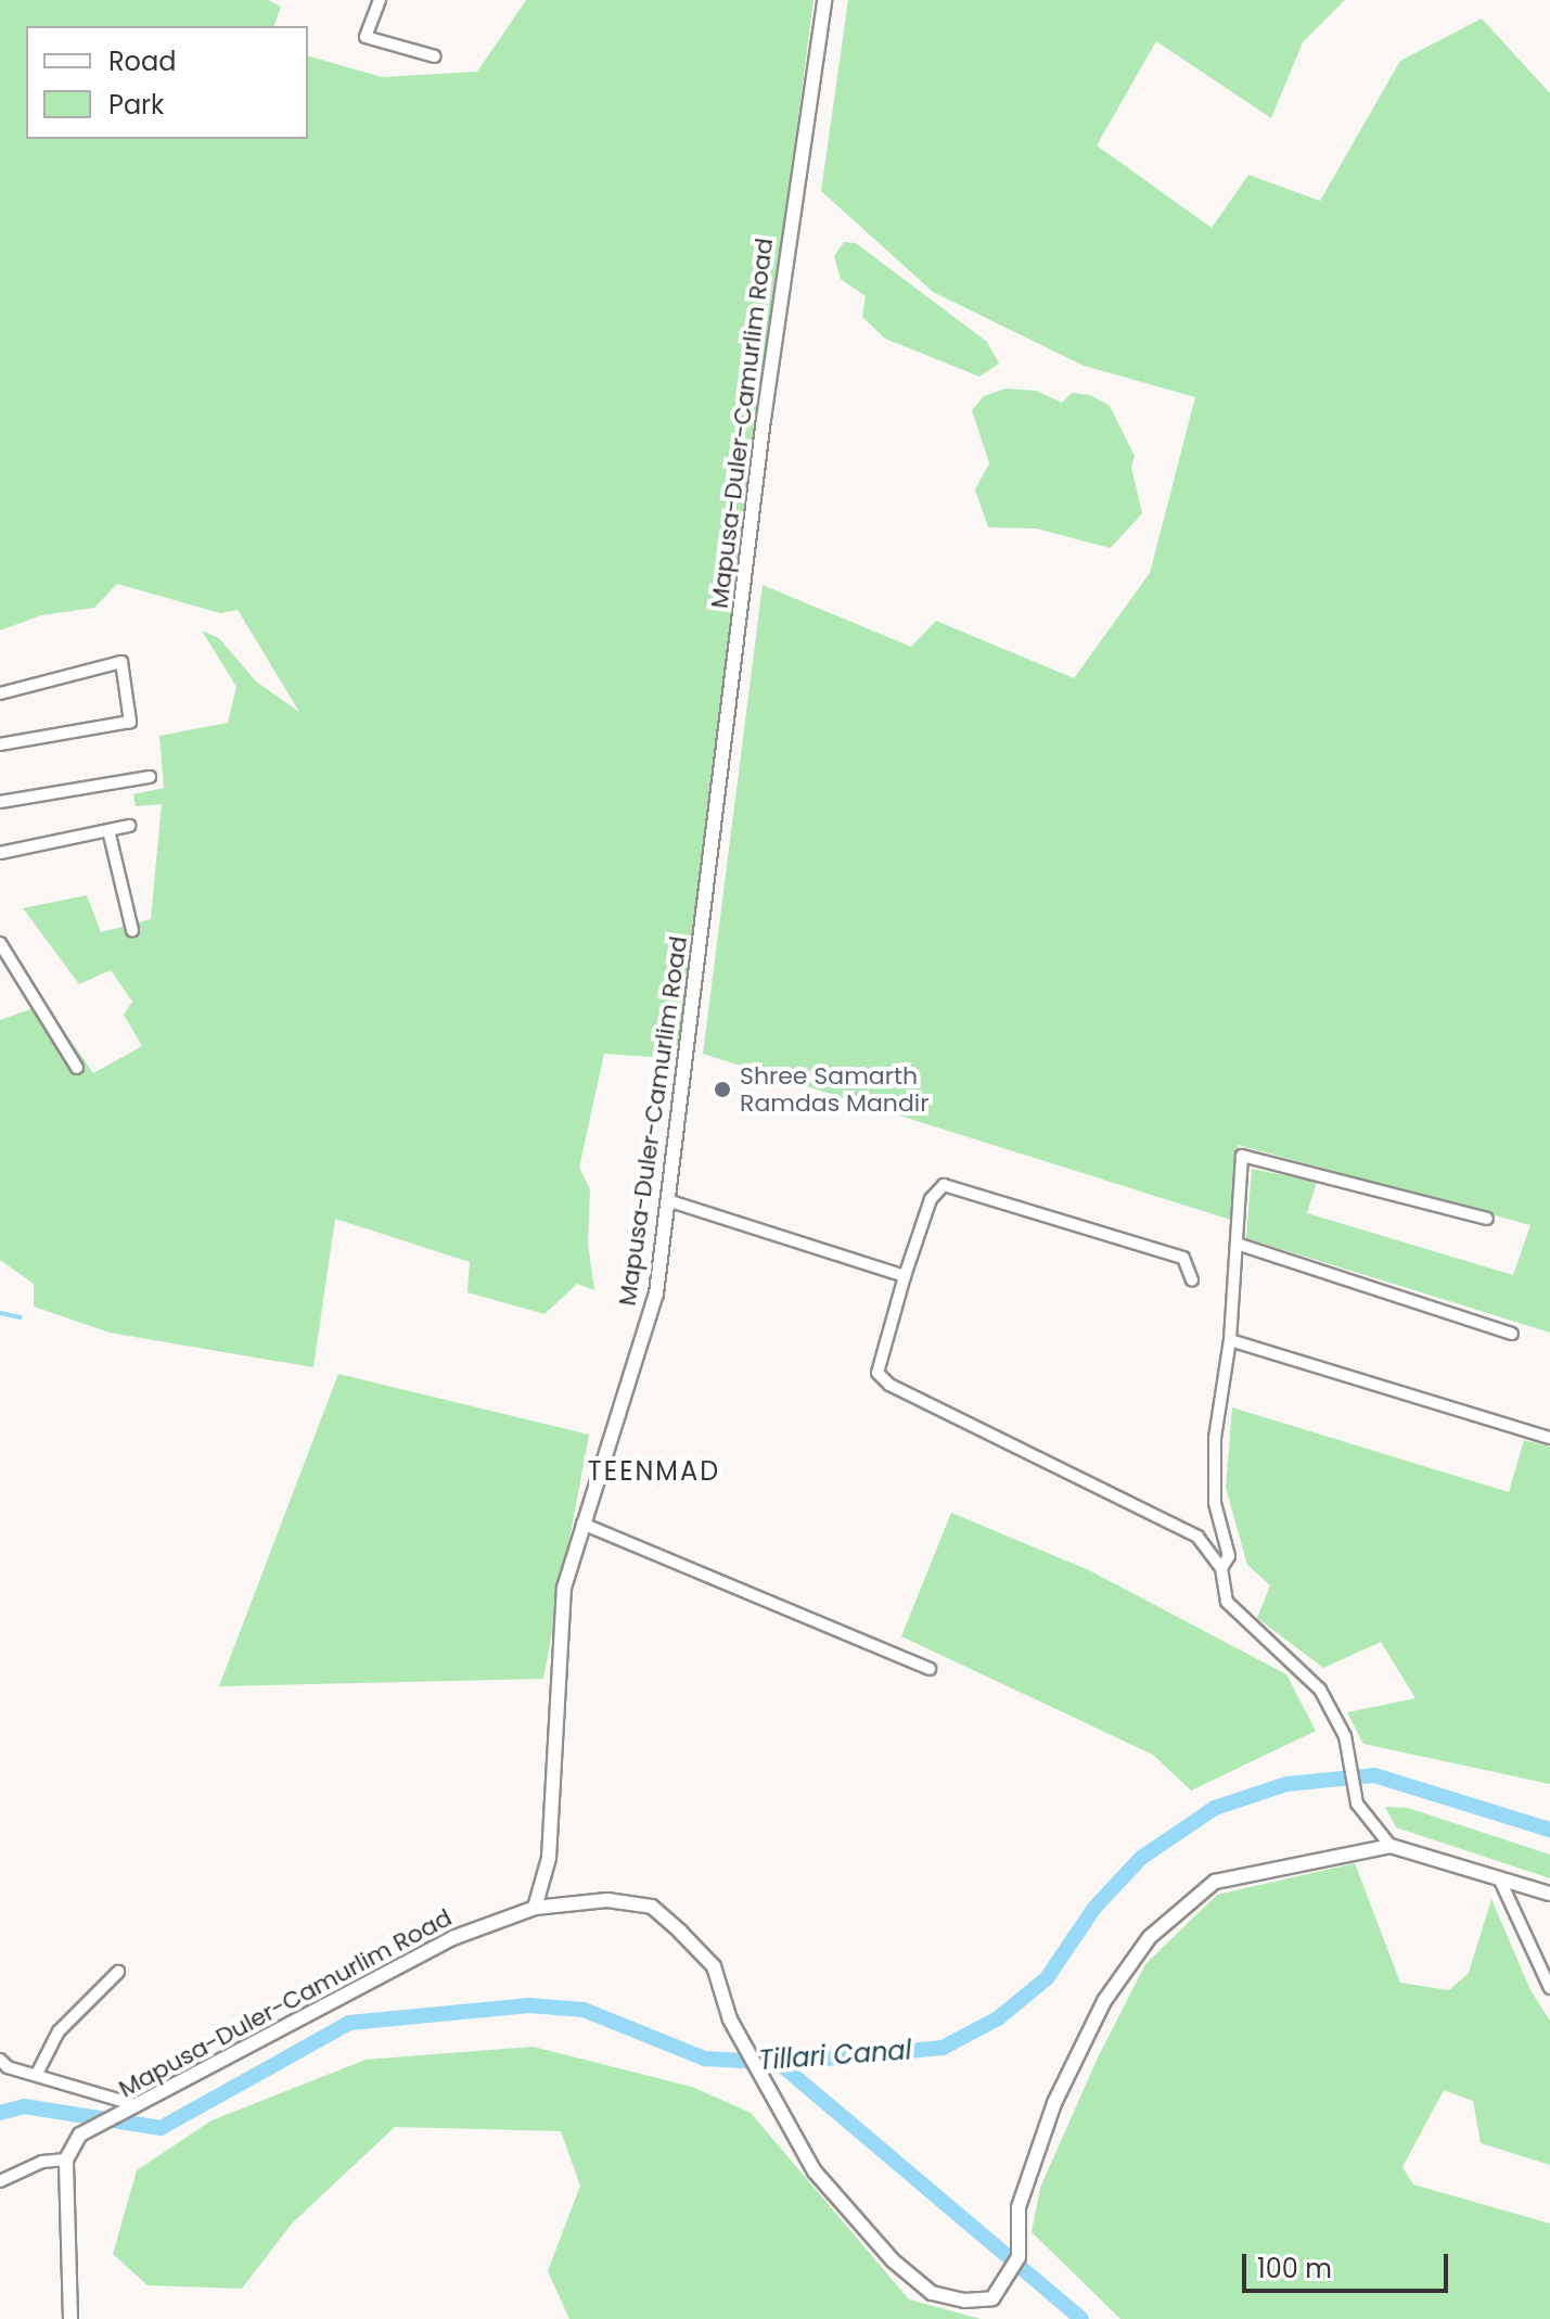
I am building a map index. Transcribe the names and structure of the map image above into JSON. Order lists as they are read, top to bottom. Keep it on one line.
{"streets":{"street":["Mapusa-Duler-Camurlim Road"]},"districts":["TEENMAD"],"water":["Tillari Canal"],"places":["Shree Samarth Ramdas Mandir"],"legend":["Road","Park"],"scale_bar":"100 m"}
